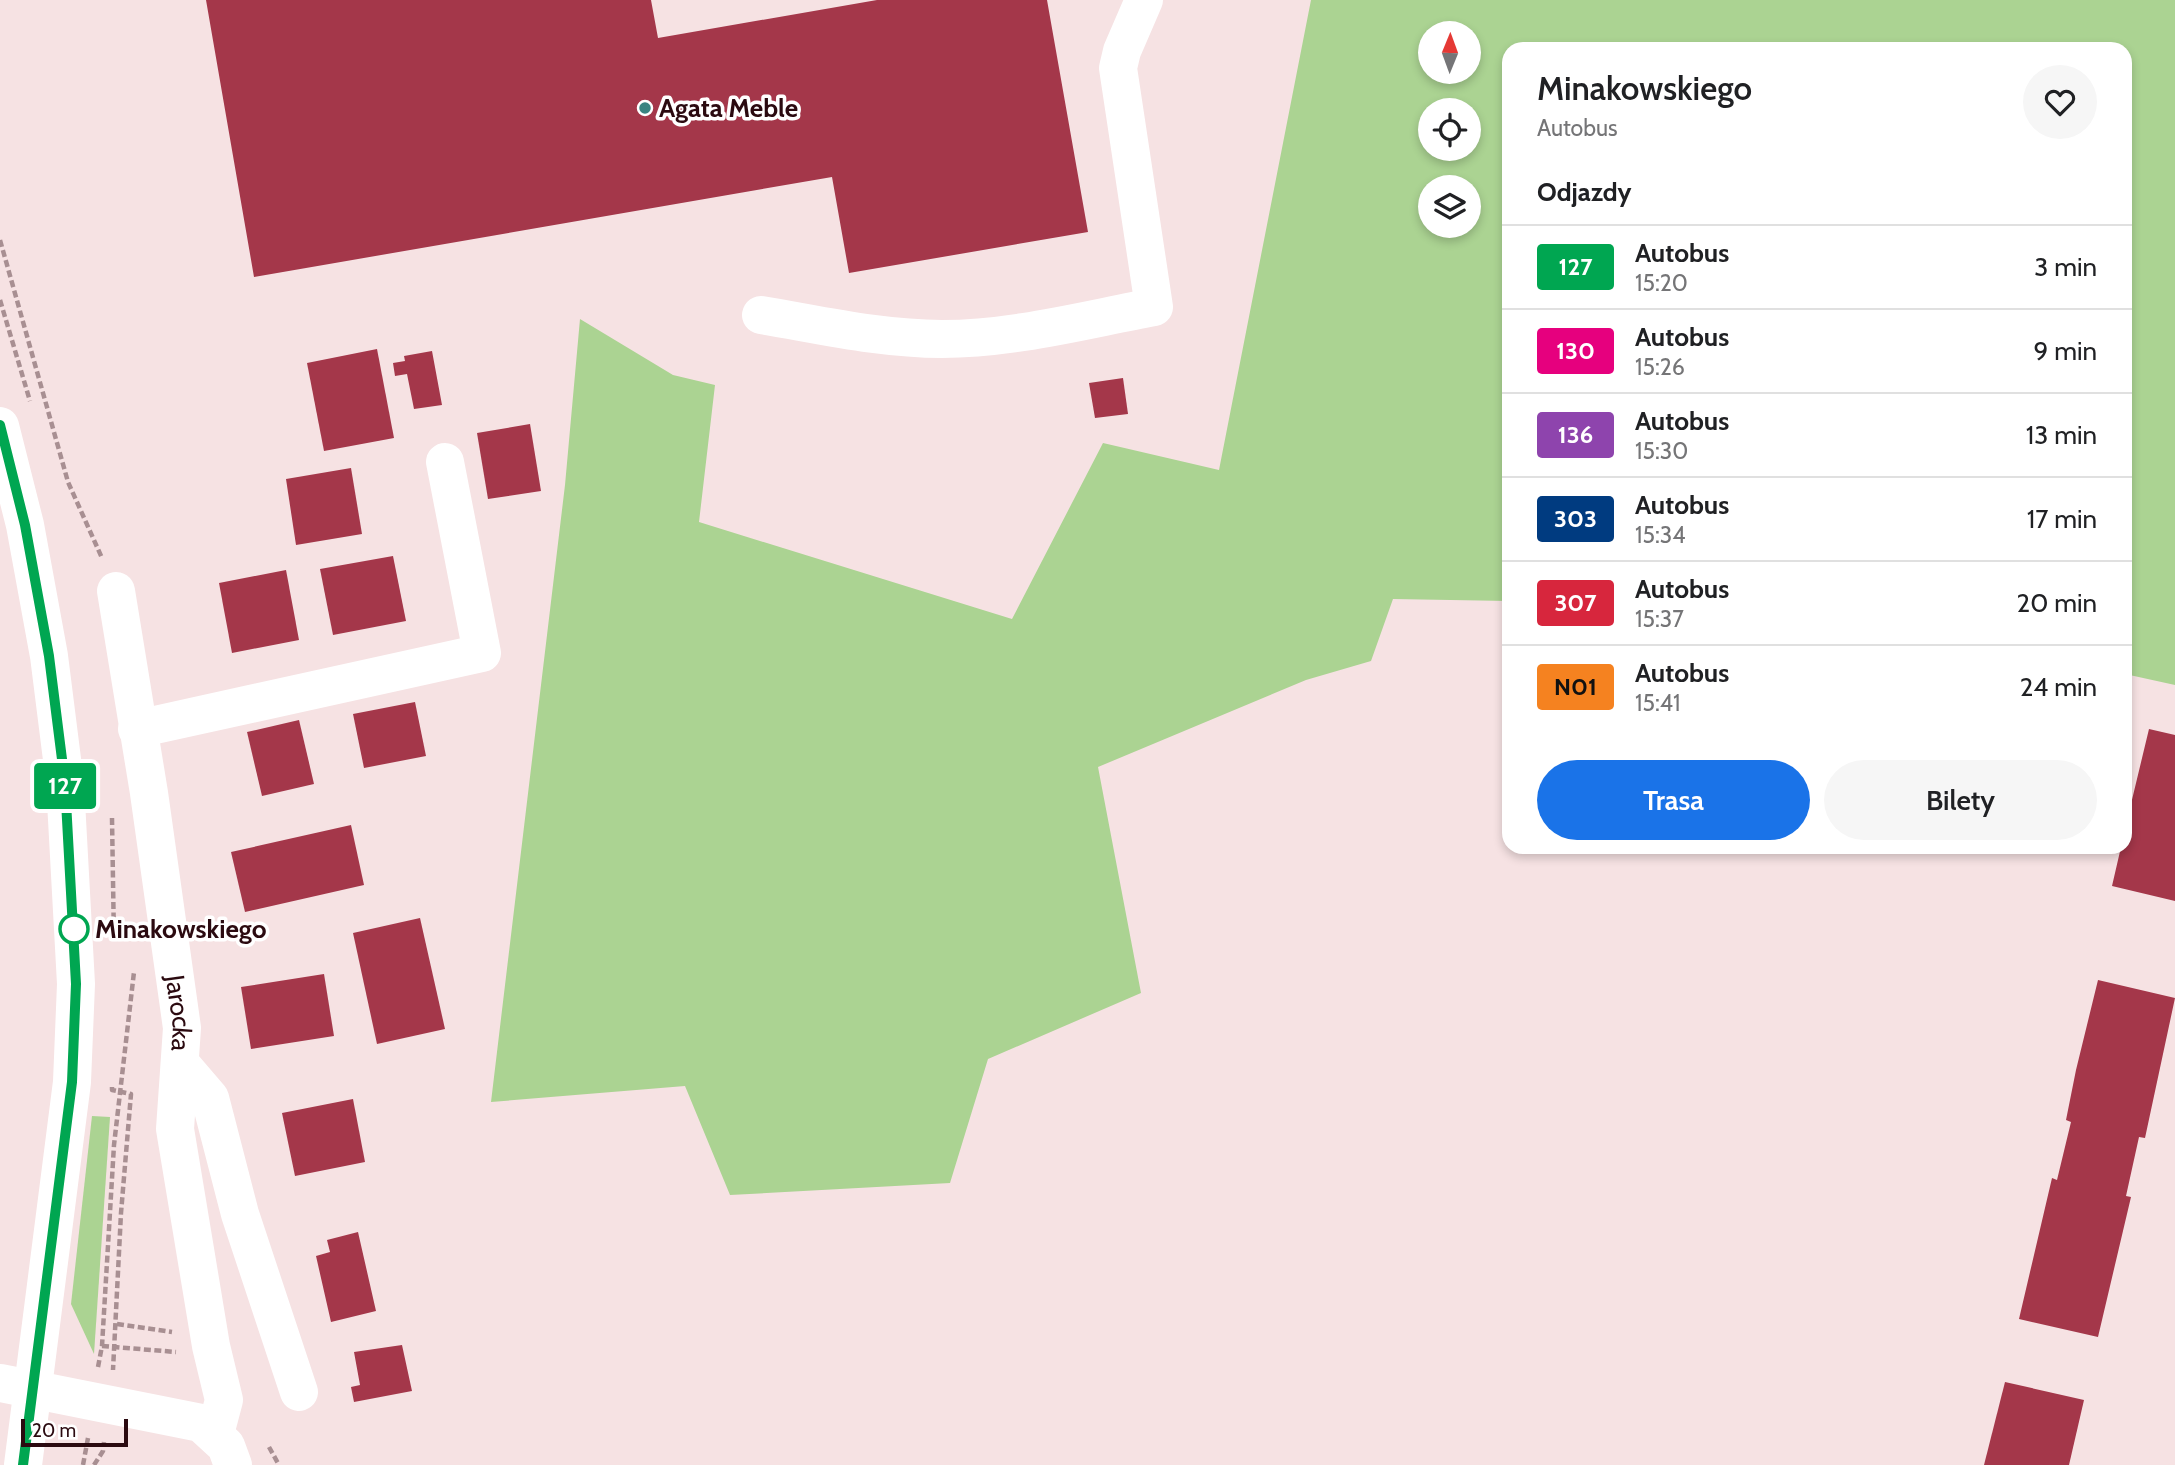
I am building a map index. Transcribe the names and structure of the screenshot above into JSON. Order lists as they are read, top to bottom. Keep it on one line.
{"streets":{"street":["Jarocka"]},"places":["Agata Meble","Minakowskiego"],"lines":["bus line 127"],"scale_bar":"20 m","north":"top","page":{"on_map":"127","heading":[["Minakowskiego","Autobus"],"Odjazdy"],"list":[{"mark":"127","name":"Autobus","note":"15:20","value":"3 min"},{"mark":"130","name":"Autobus","note":"15:26","value":"9 min"},{"mark":"136","name":"Autobus","note":"15:30","value":"13 min"},{"mark":"303","name":"Autobus","note":"15:34","value":"17 min"},{"mark":"307","name":"Autobus","note":"15:37","value":"20 min"},{"mark":"N01","name":"Autobus","note":"15:41","value":"24 min"}],"buttons":["Trasa","Bilety"],"scale":"20 m"}}
